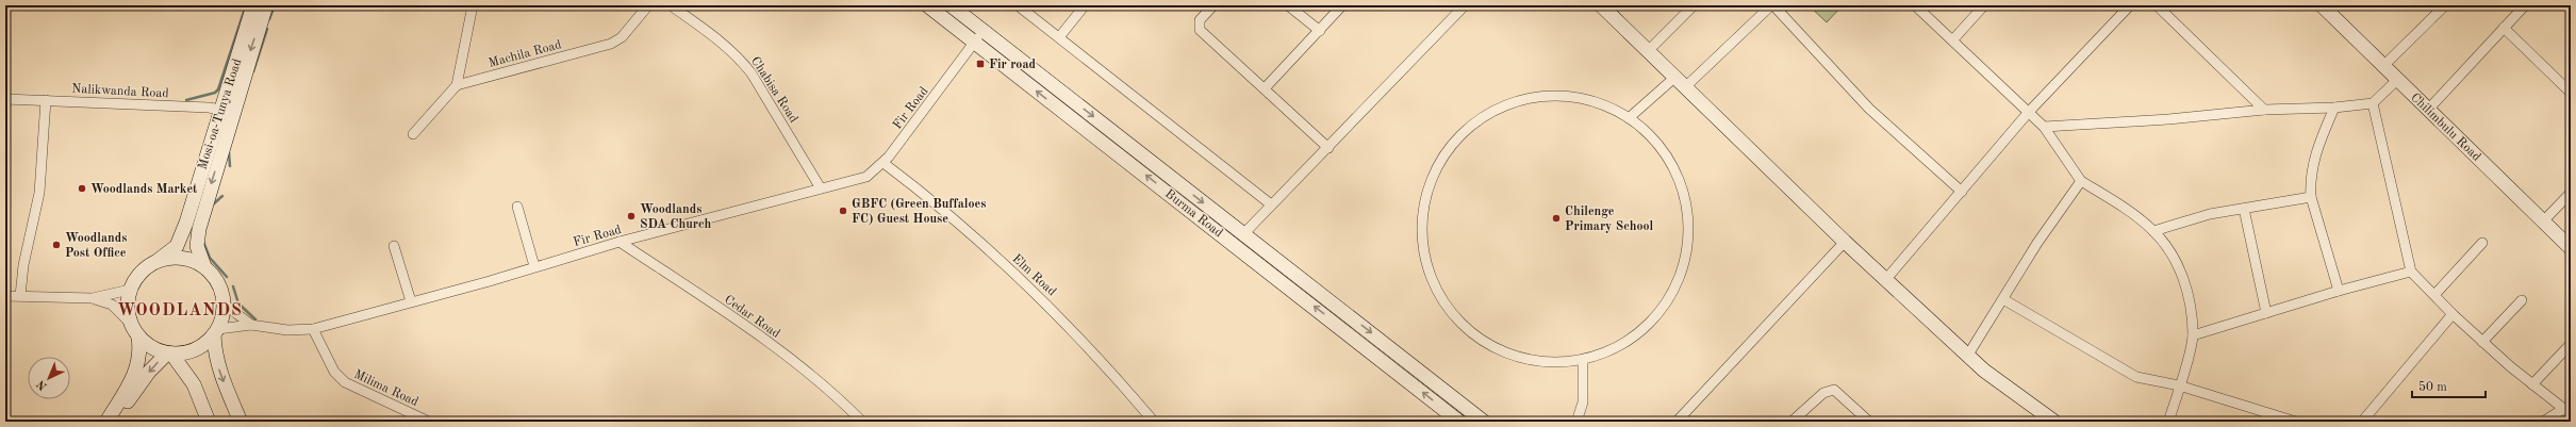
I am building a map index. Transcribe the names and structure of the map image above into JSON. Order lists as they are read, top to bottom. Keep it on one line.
{"streets":{"main road":["Mosi-oa-Tunya Road","Chilimbulu Road","Burma Road"],"street":["Machila Road","Chabisa Road","Nalikwanda Road","Fir Road","Elm Road","Cedar Road","Milima Road"]},"crossings":[["Chabisa Road","Fir Road"],["Nalikwanda Road","Mosi-oa-Tunya Road"],["Fir Road","Mosi-oa-Tunya Road"],["Fir Road","Burma Road"],["Fir Road","Elm Road"],["Fir Road","Cedar Road"],["Fir Road","Milima Road"]],"districts":["WOODLANDS"],"places":{"transit":["Fir road"],"other":["Woodlands Market","GBFC (Green Buffaloes FC) Guest House","Woodlands SDA Church","Chilenge Primary School","Woodlands Post Office"]},"scale_bar":"50 m","north":"bottom left"}
